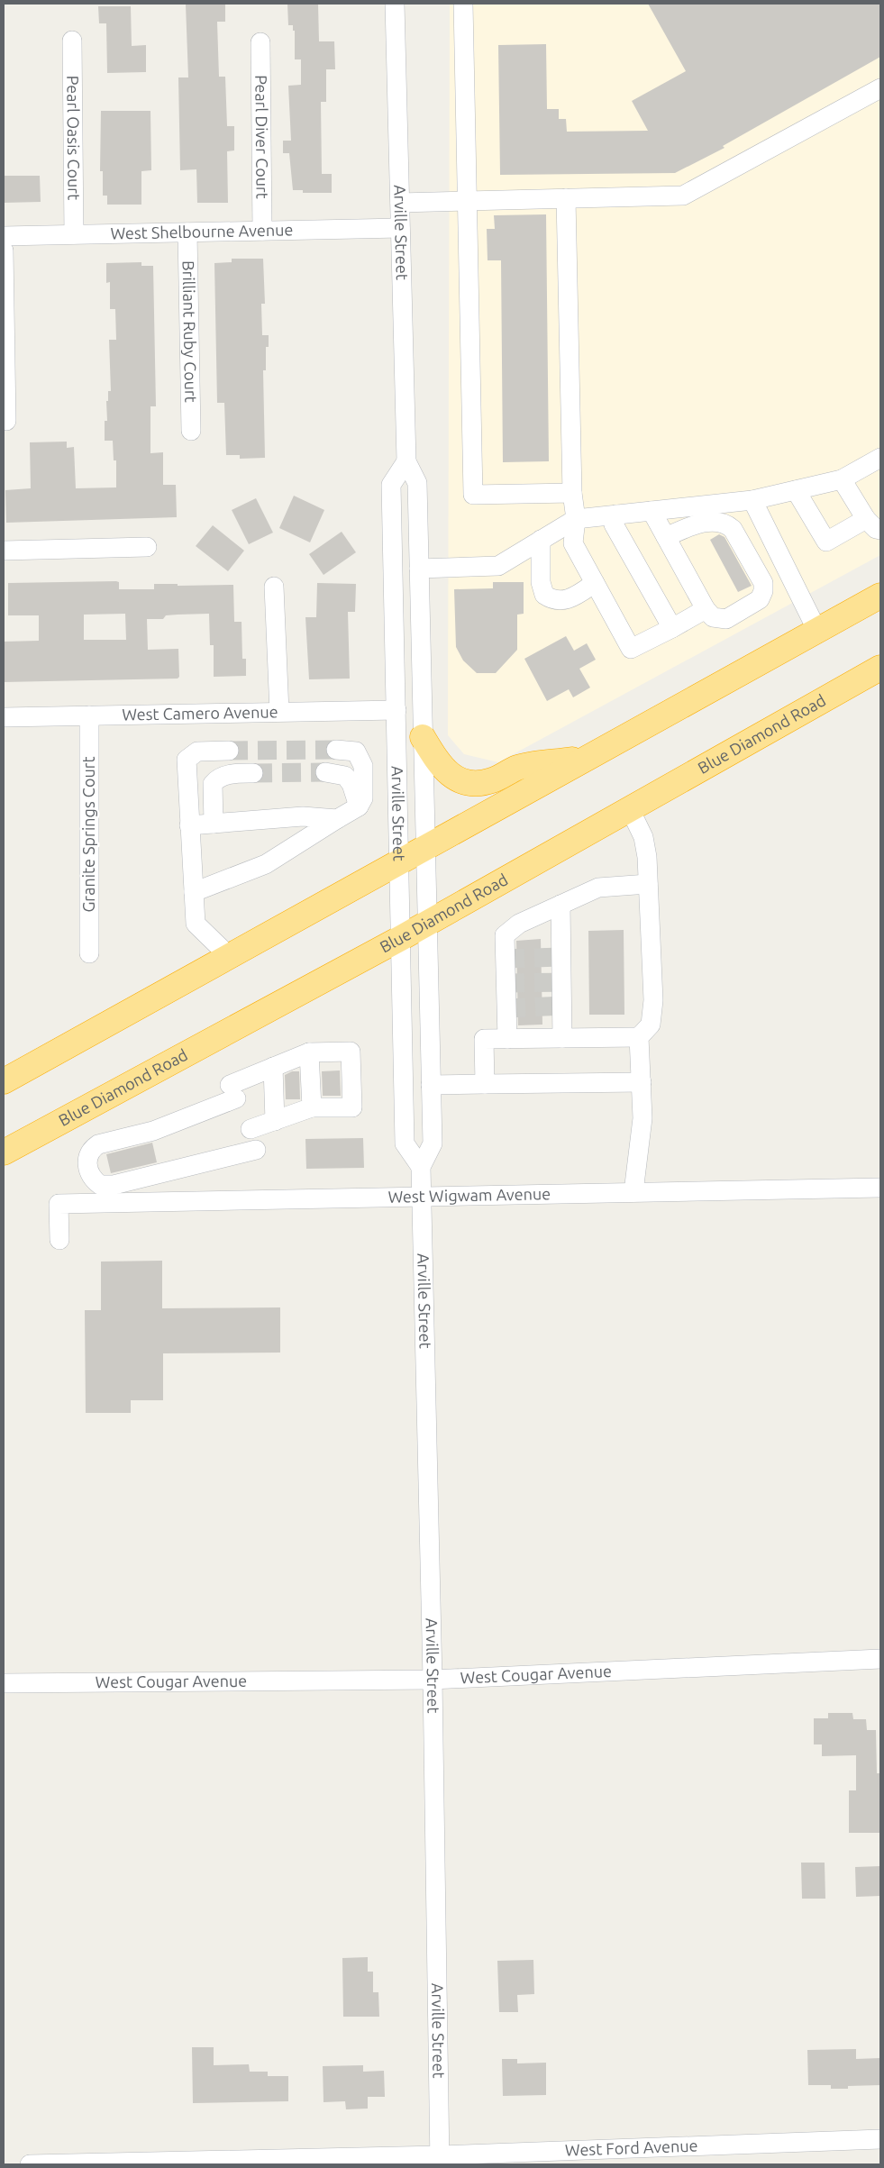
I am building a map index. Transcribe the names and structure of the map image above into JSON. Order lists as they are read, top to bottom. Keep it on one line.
{"streets":{"highway":["Blue Diamond Road"],"street":["Pearl Oasis Court","Pearl Diver Court","West Shelbourne Avenue","Arville Street","Brilliant Ruby Court","West Camero Avenue","Granite Springs Court","West Wigwam Avenue","West Cougar Avenue","West Ford Avenue"]},"crossings":[["Pearl Oasis Court","West Shelbourne Avenue"],["Pearl Diver Court","West Shelbourne Avenue"],["West Shelbourne Avenue","Arville Street"],["West Shelbourne Avenue","Brilliant Ruby Court"],["Arville Street","West Camero Avenue"],["Arville Street","Blue Diamond Road"],["Arville Street","West Wigwam Avenue"],["Arville Street","West Cougar Avenue"],["Arville Street","West Ford Avenue"],["West Camero Avenue","Granite Springs Court"]]}
